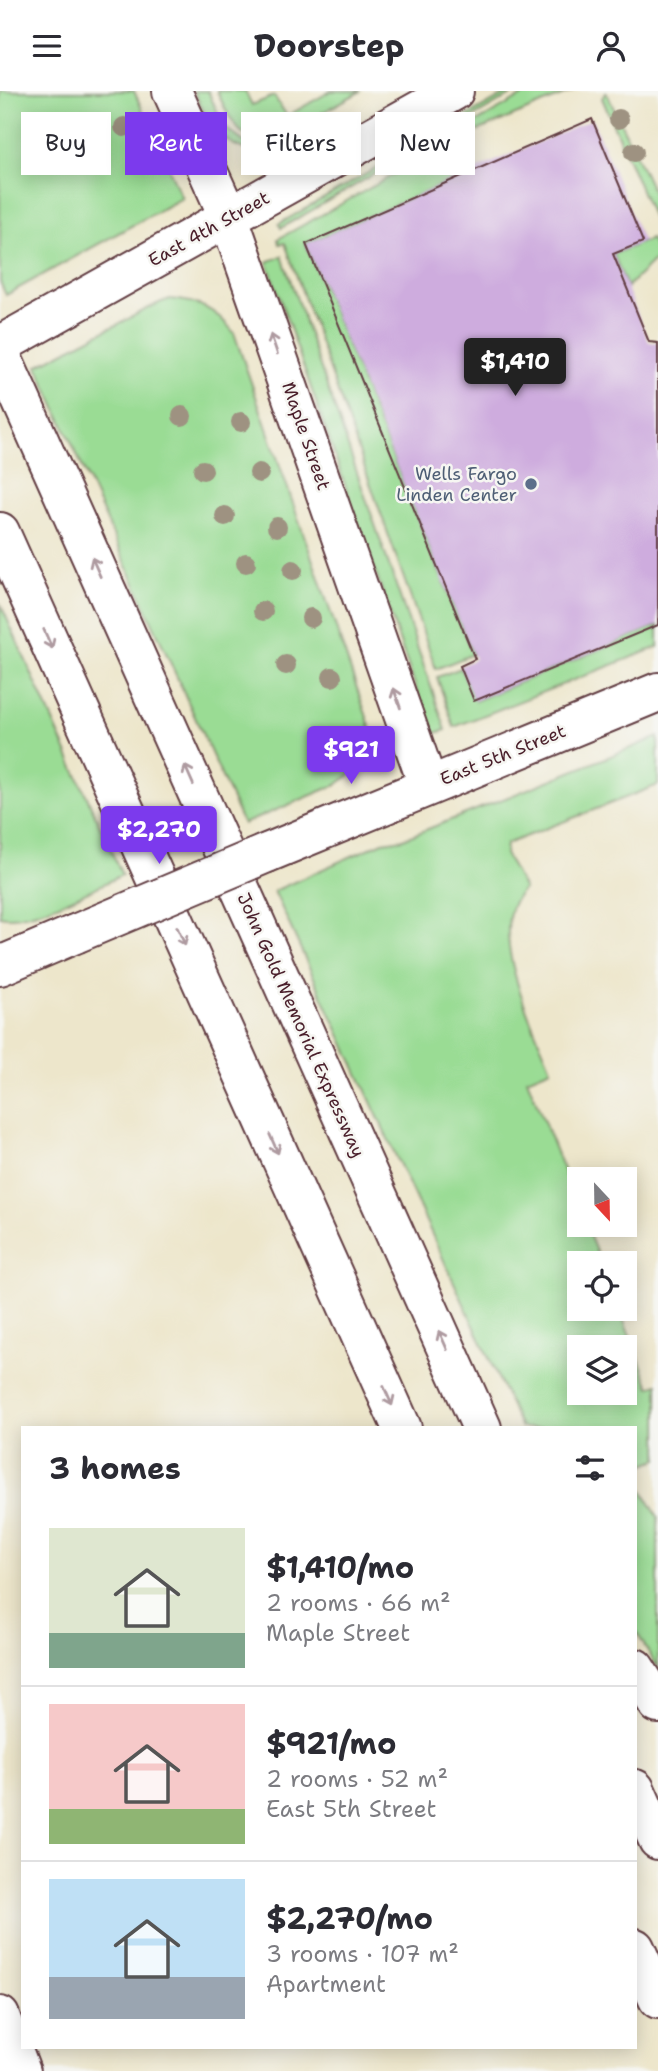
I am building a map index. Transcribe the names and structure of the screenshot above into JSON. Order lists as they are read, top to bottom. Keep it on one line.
{"streets":{"main road":["East 4th Street","Maple Street","East 5th Street","John Gold Memorial Expressway"]},"crossings":[["East 4th Street","Maple Street"],["Maple Street","East 5th Street"]],"places":["Wells Fargo Linden Center"],"north":"bottom","page":{"header":"Doorstep","chip":["Buy","Rent","Filters","New"],"price":["$1,410","$921","$2,270"],"heading":"3 homes","list":[{"name":"$1,410/mo","note":"2 rooms · 66 m² · Maple Street"},{"name":"$921/mo","note":"2 rooms · 52 m² · East 5th Street"},{"name":"$2,270/mo","note":"3 rooms · 107 m² · Apartment"}]}}
